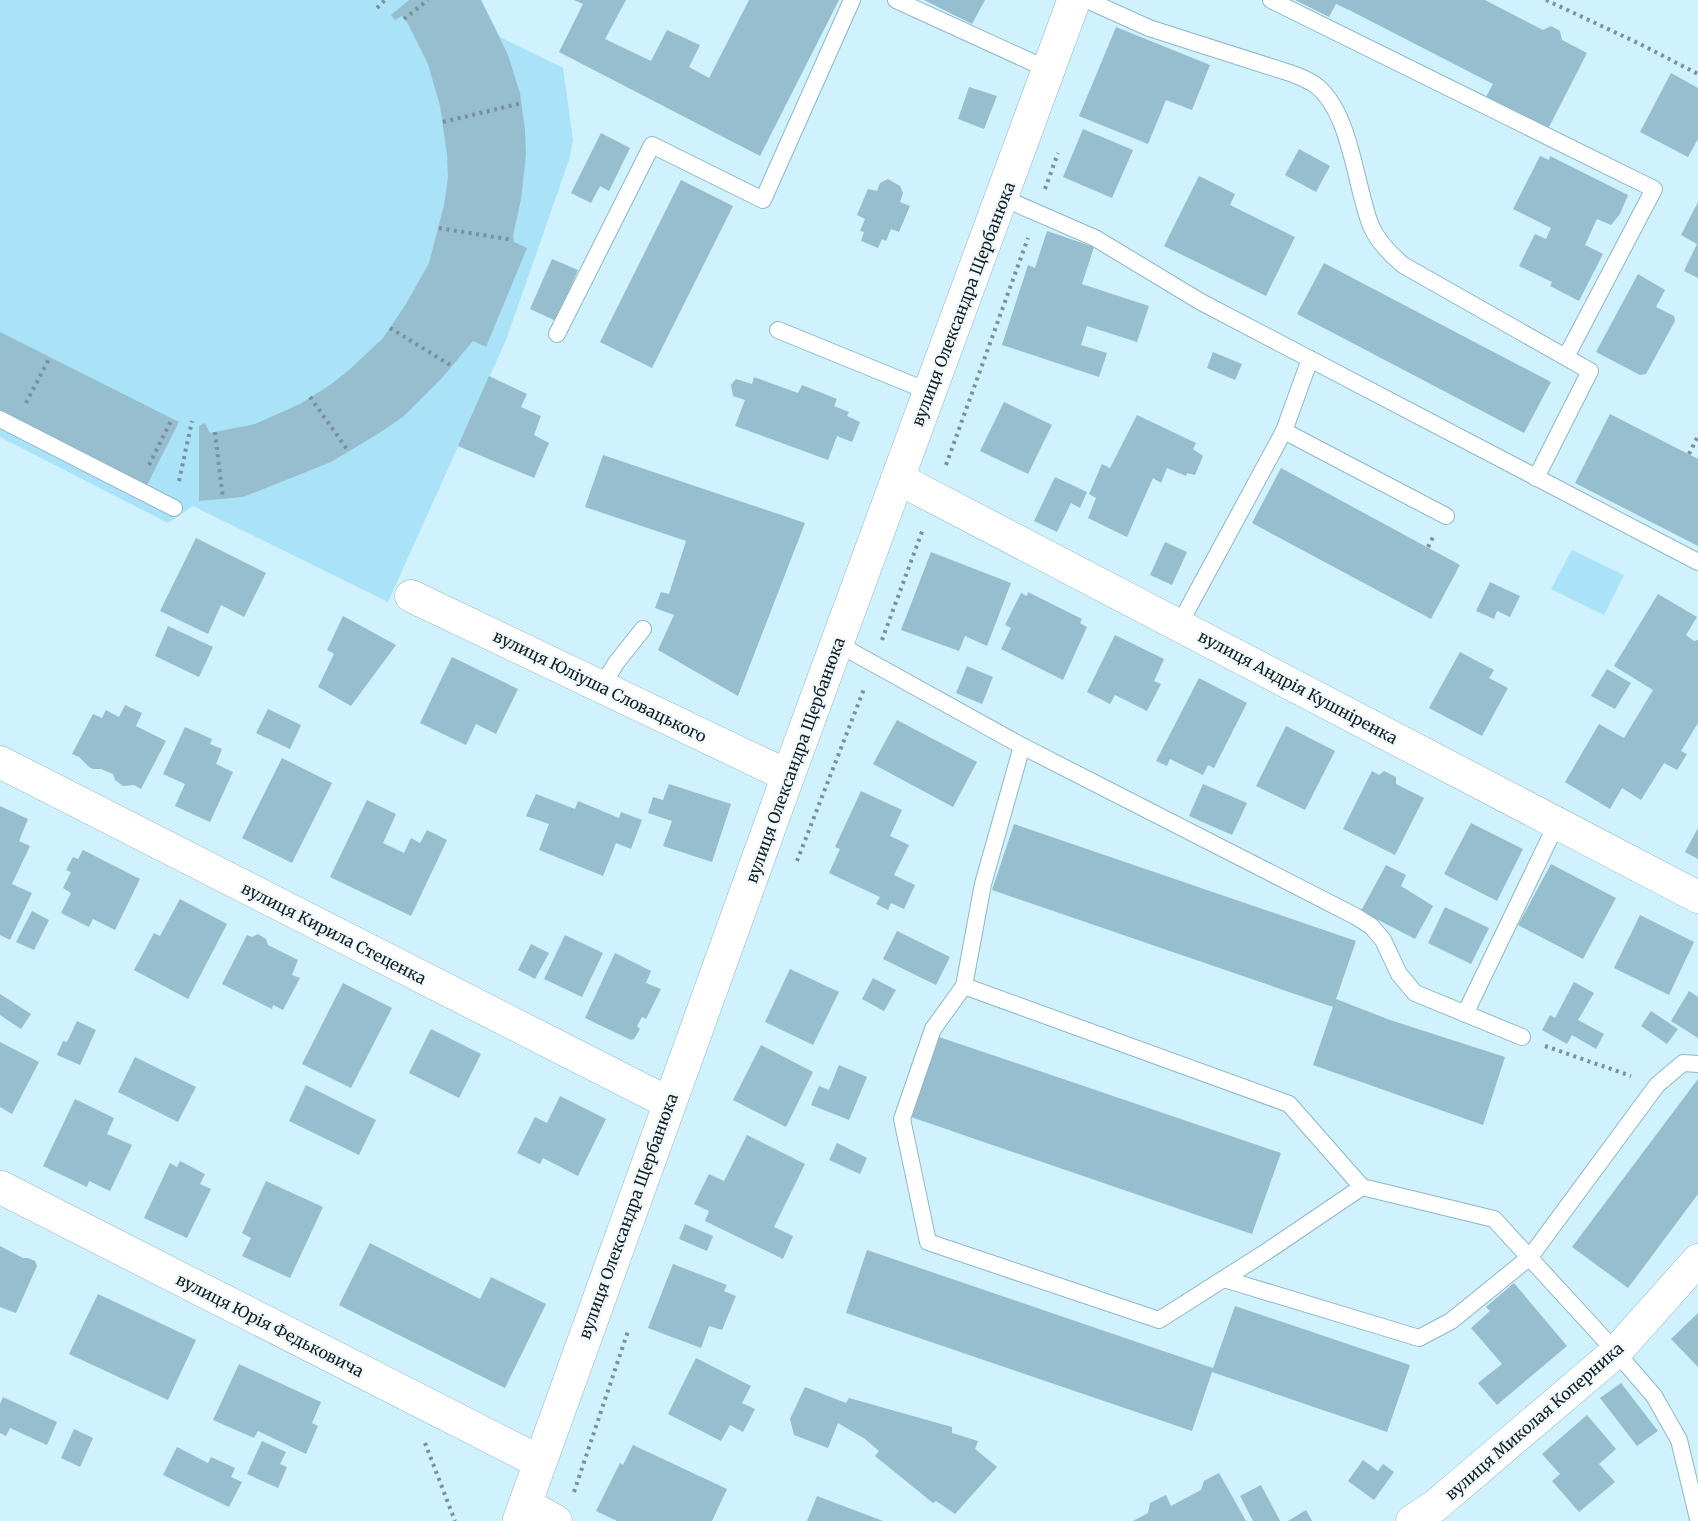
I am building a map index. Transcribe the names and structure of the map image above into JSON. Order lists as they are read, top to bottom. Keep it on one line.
{"streets":{"street":["вулиця Олександра Щербанюка","вулиця Юліуша Словацького","вулиця Андрія Кушніренка","вулиця Кирила Стеценка","вулиця Юрія Федьковича","вулиця Миколая Коперника"]},"crossings":[["вулиця Олександра Щербанюка","вулиця Юліуша Словацького"],["вулиця Олександра Щербанюка","вулиця Андрія Кушніренка"],["вулиця Олександра Щербанюка","вулиця Кирила Стеценка"],["вулиця Олександра Щербанюка","вулиця Юрія Федьковича"]]}
